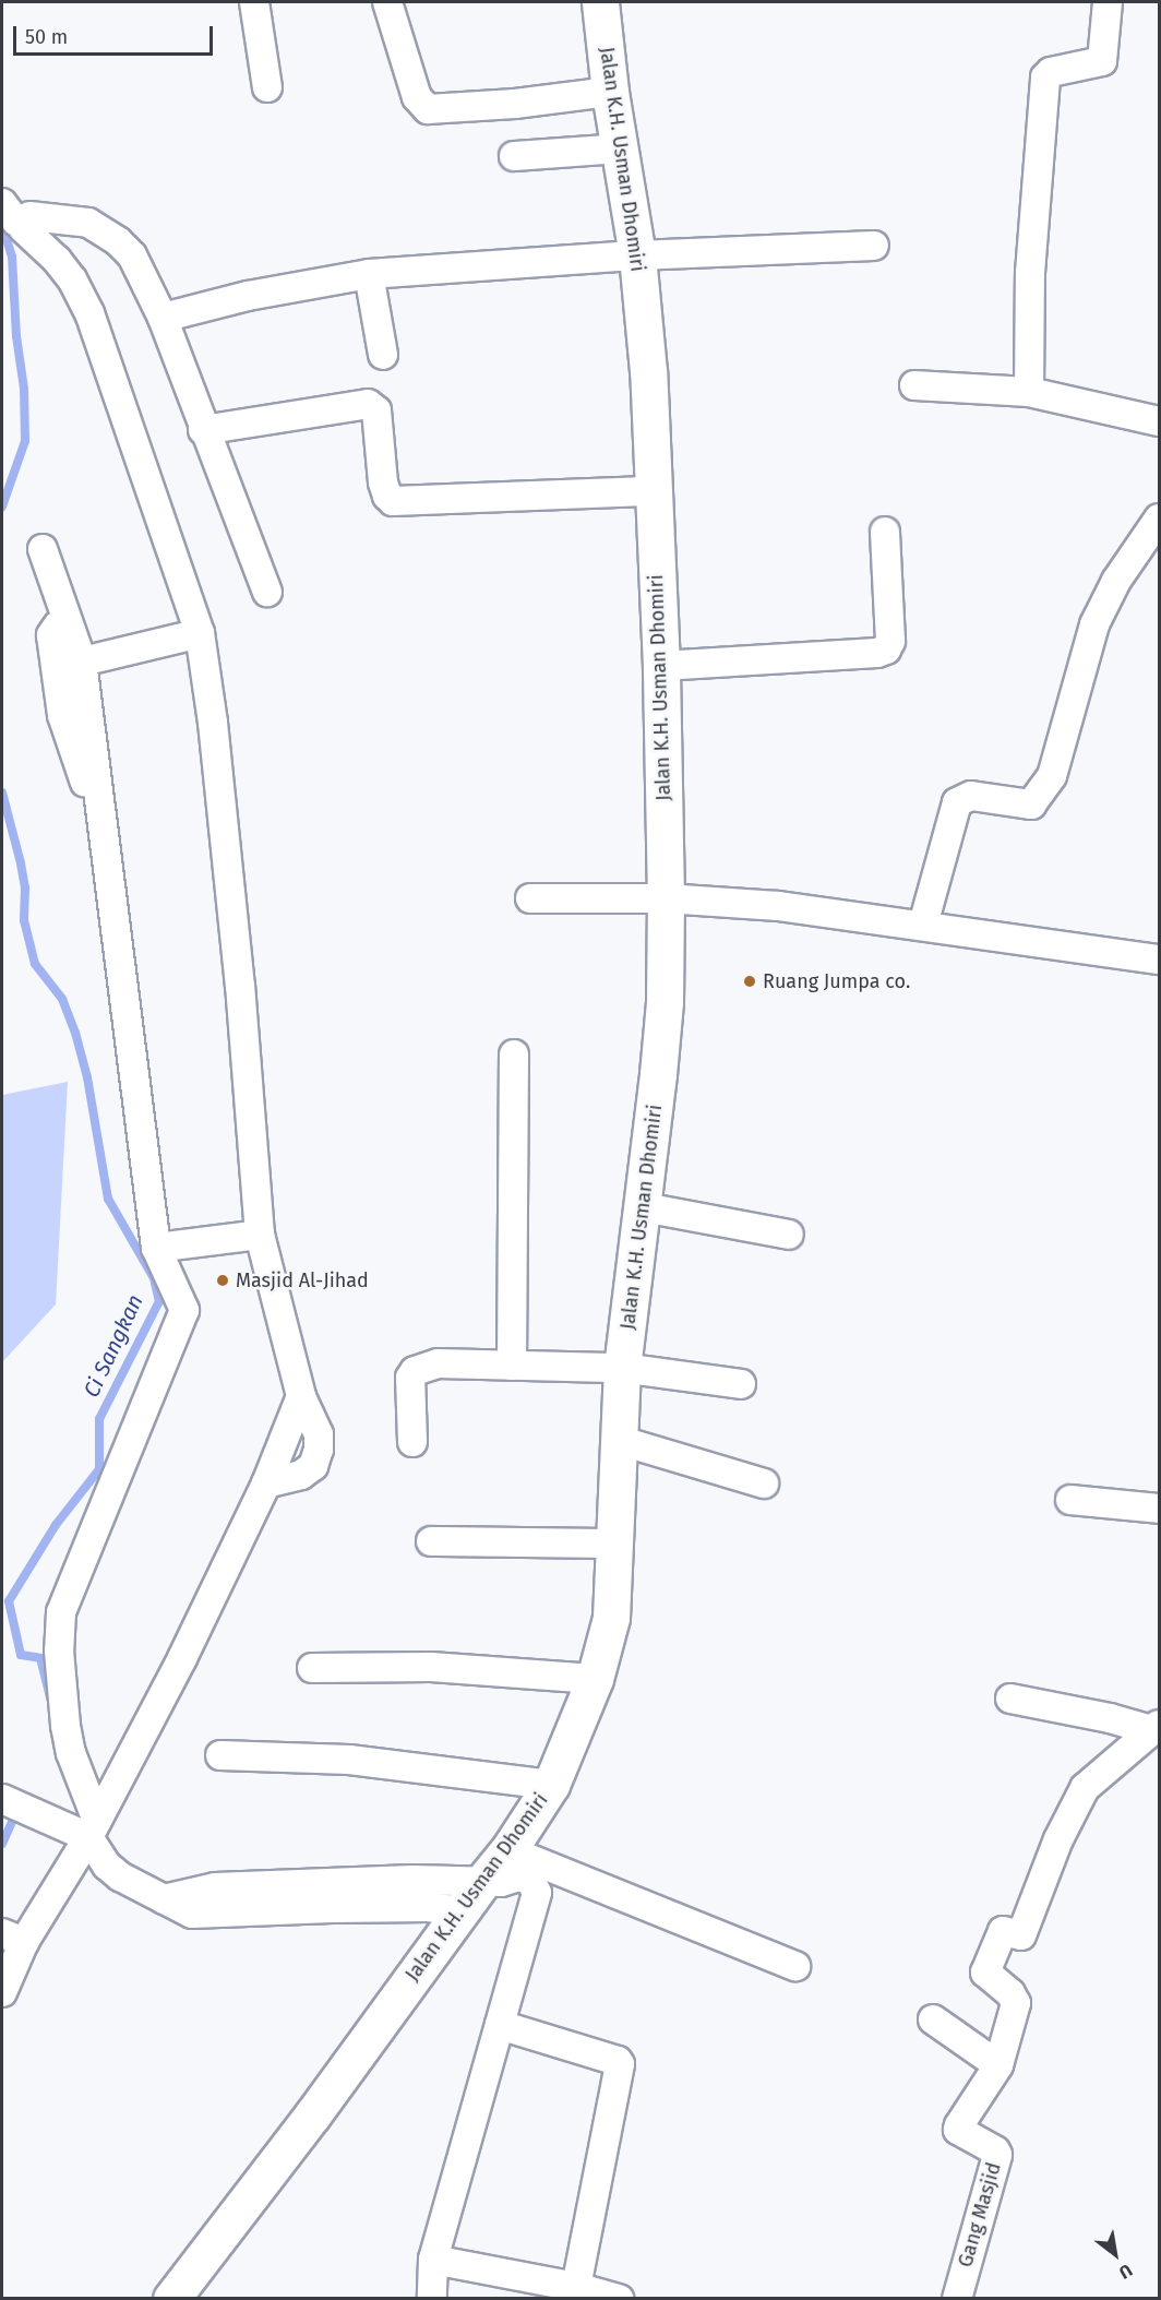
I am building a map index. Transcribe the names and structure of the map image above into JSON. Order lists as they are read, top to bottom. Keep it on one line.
{"streets":{"main road":["Jalan K.H. Usman Dhomiri"],"street":["Gang Masjid"]},"water":["Ci Sangkan"],"places":["Ruang Jumpa co.","Masjid Al-Jihad"],"scale_bar":"50 m","north":"bottom right"}
